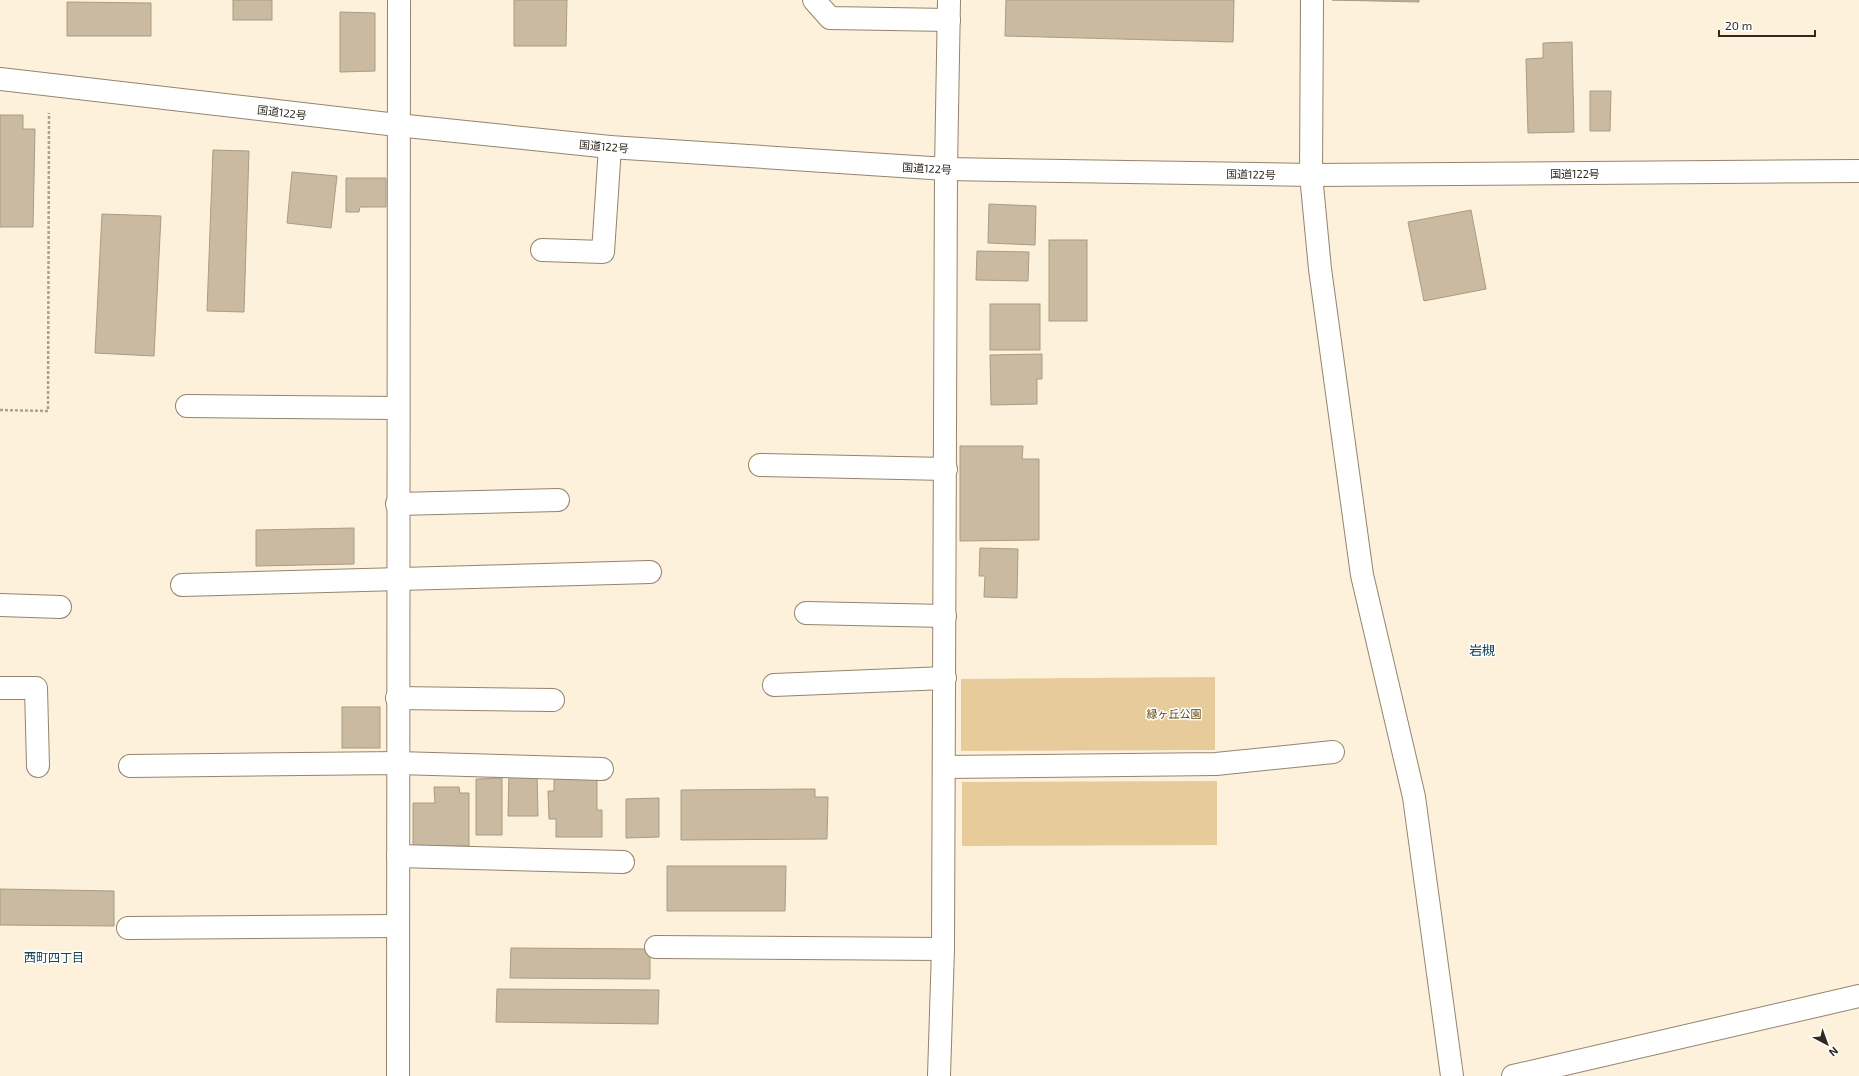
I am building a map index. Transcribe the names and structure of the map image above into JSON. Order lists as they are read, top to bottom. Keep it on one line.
{"streets":{"main road":["国道122号"]},"districts":["岩槻","西町四丁目"],"parks":["緑ヶ丘公園"],"scale_bar":"20 m","north":"bottom right"}
